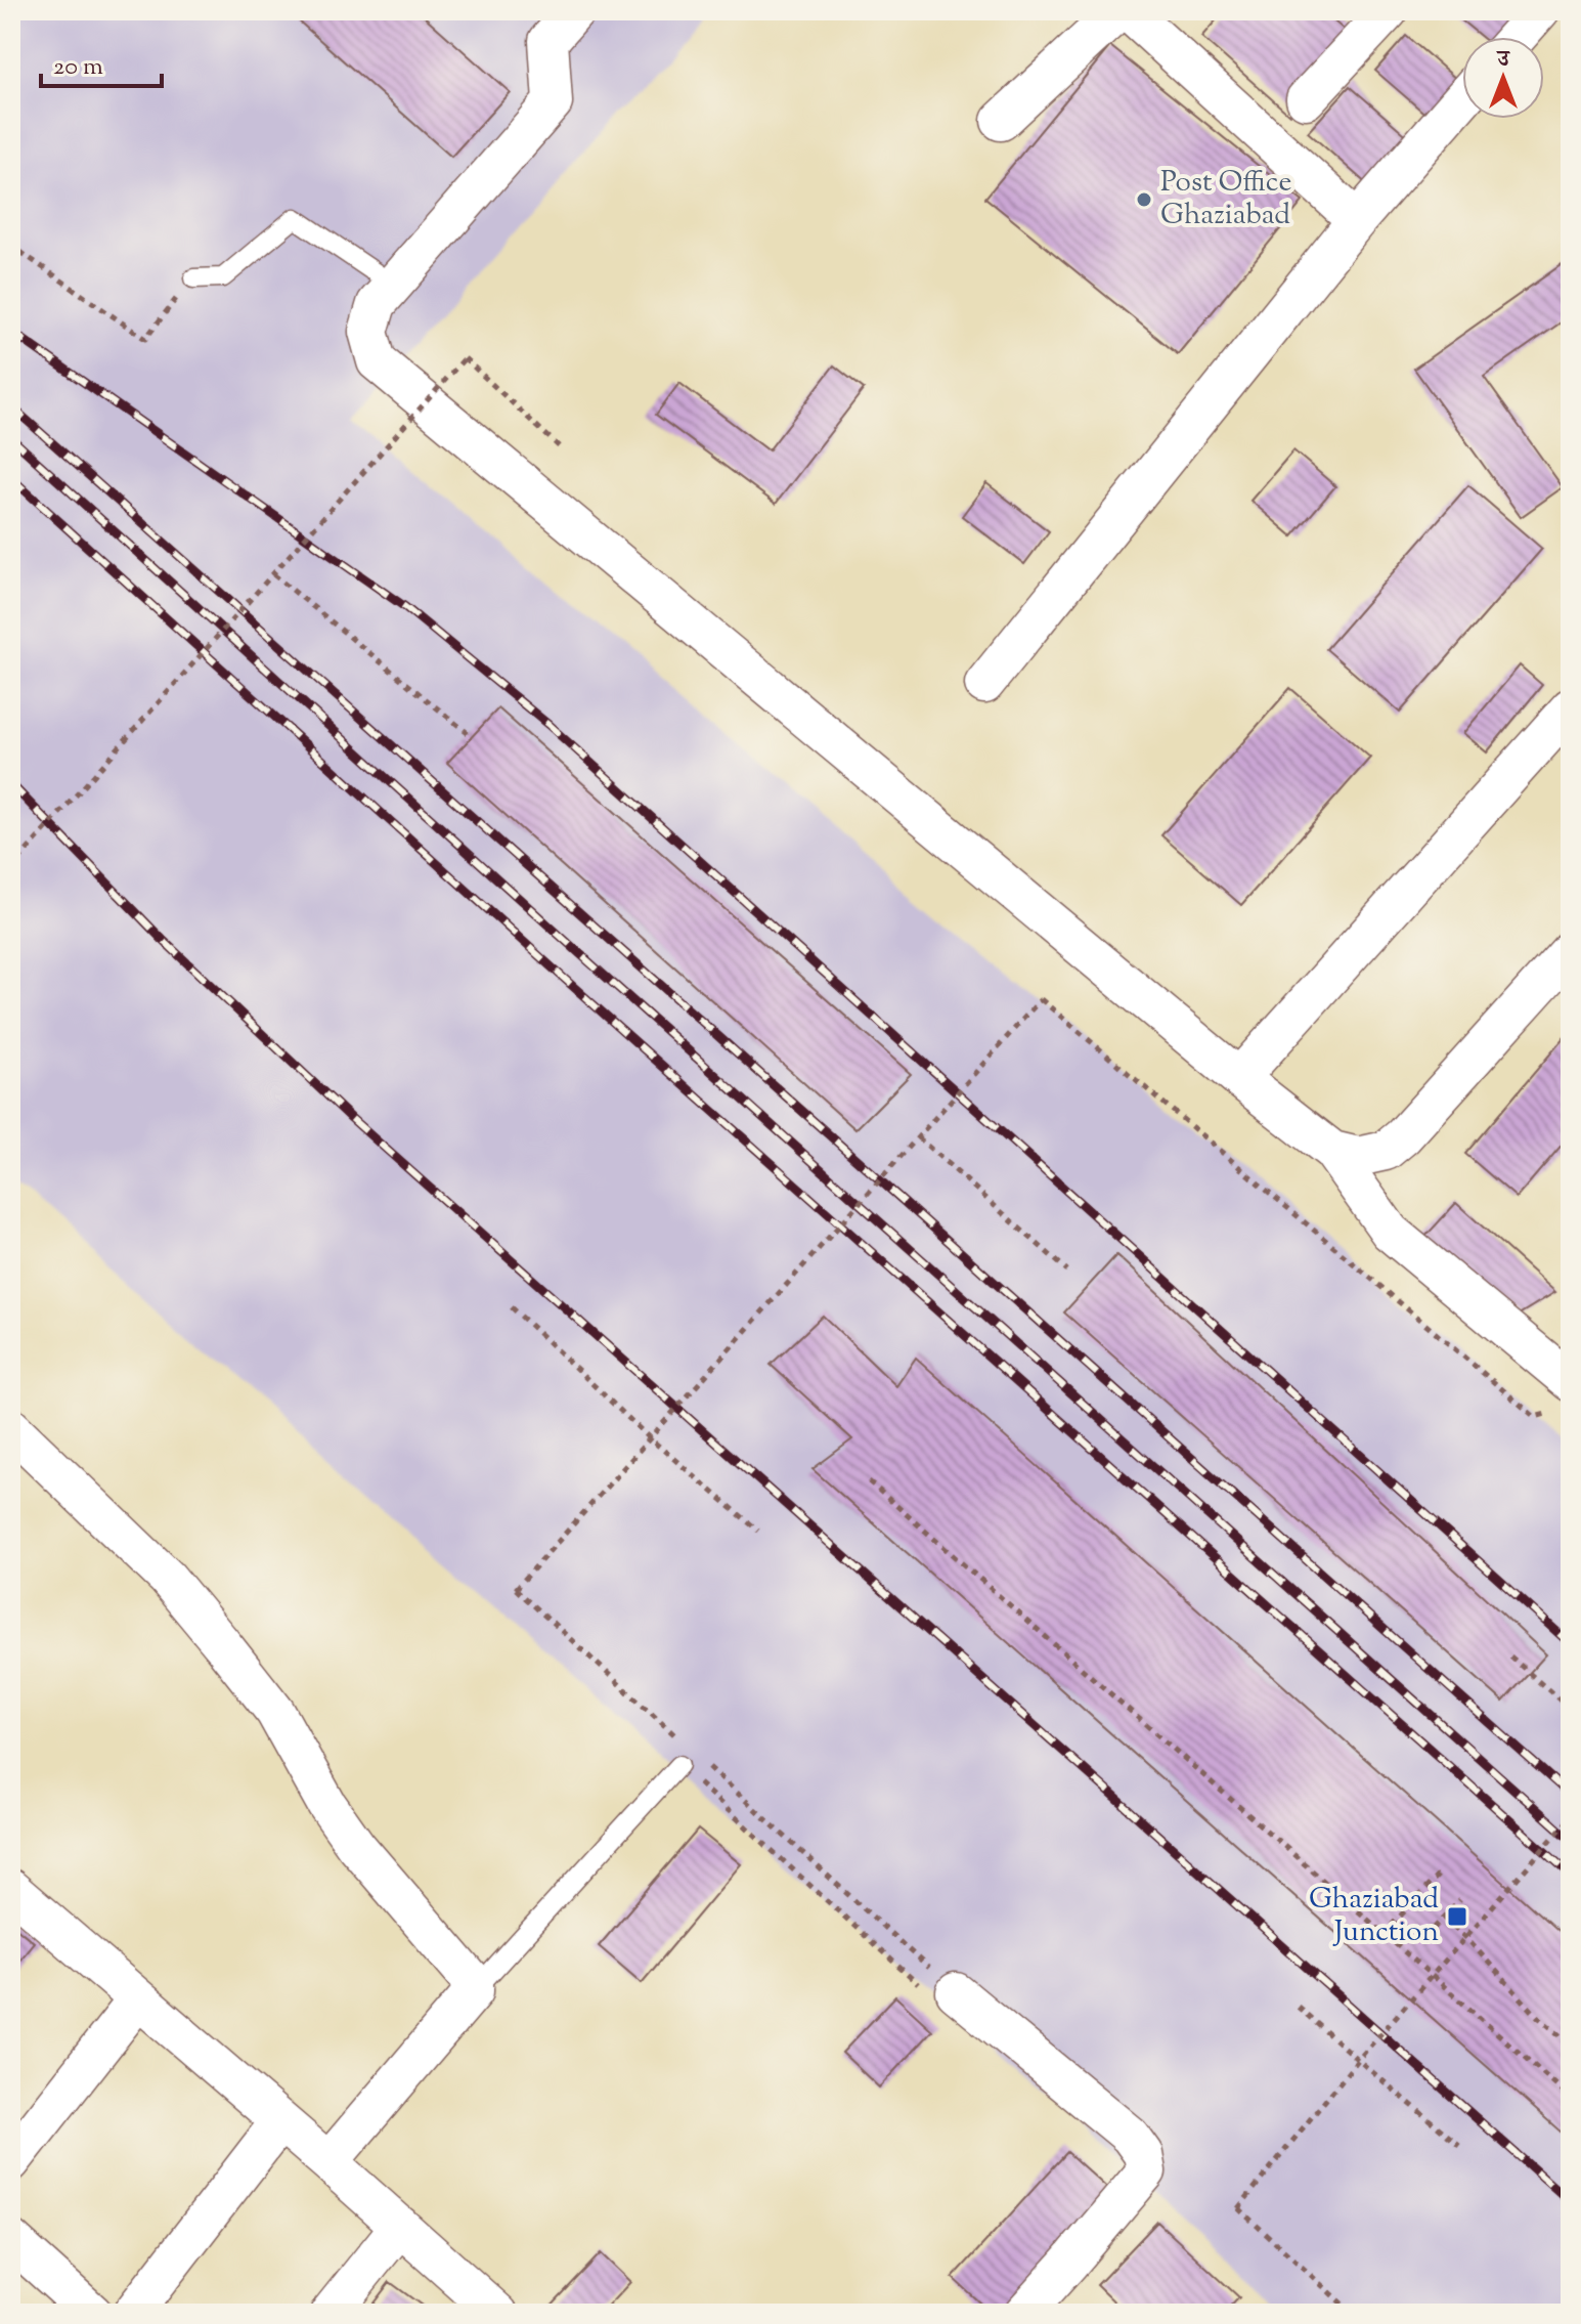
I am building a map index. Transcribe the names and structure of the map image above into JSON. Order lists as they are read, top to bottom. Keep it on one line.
{"places":{"other":["Post Office Ghaziabad"],"transit":["Ghaziabad Junction"]},"scale_bar":"20 m","north":"top"}
